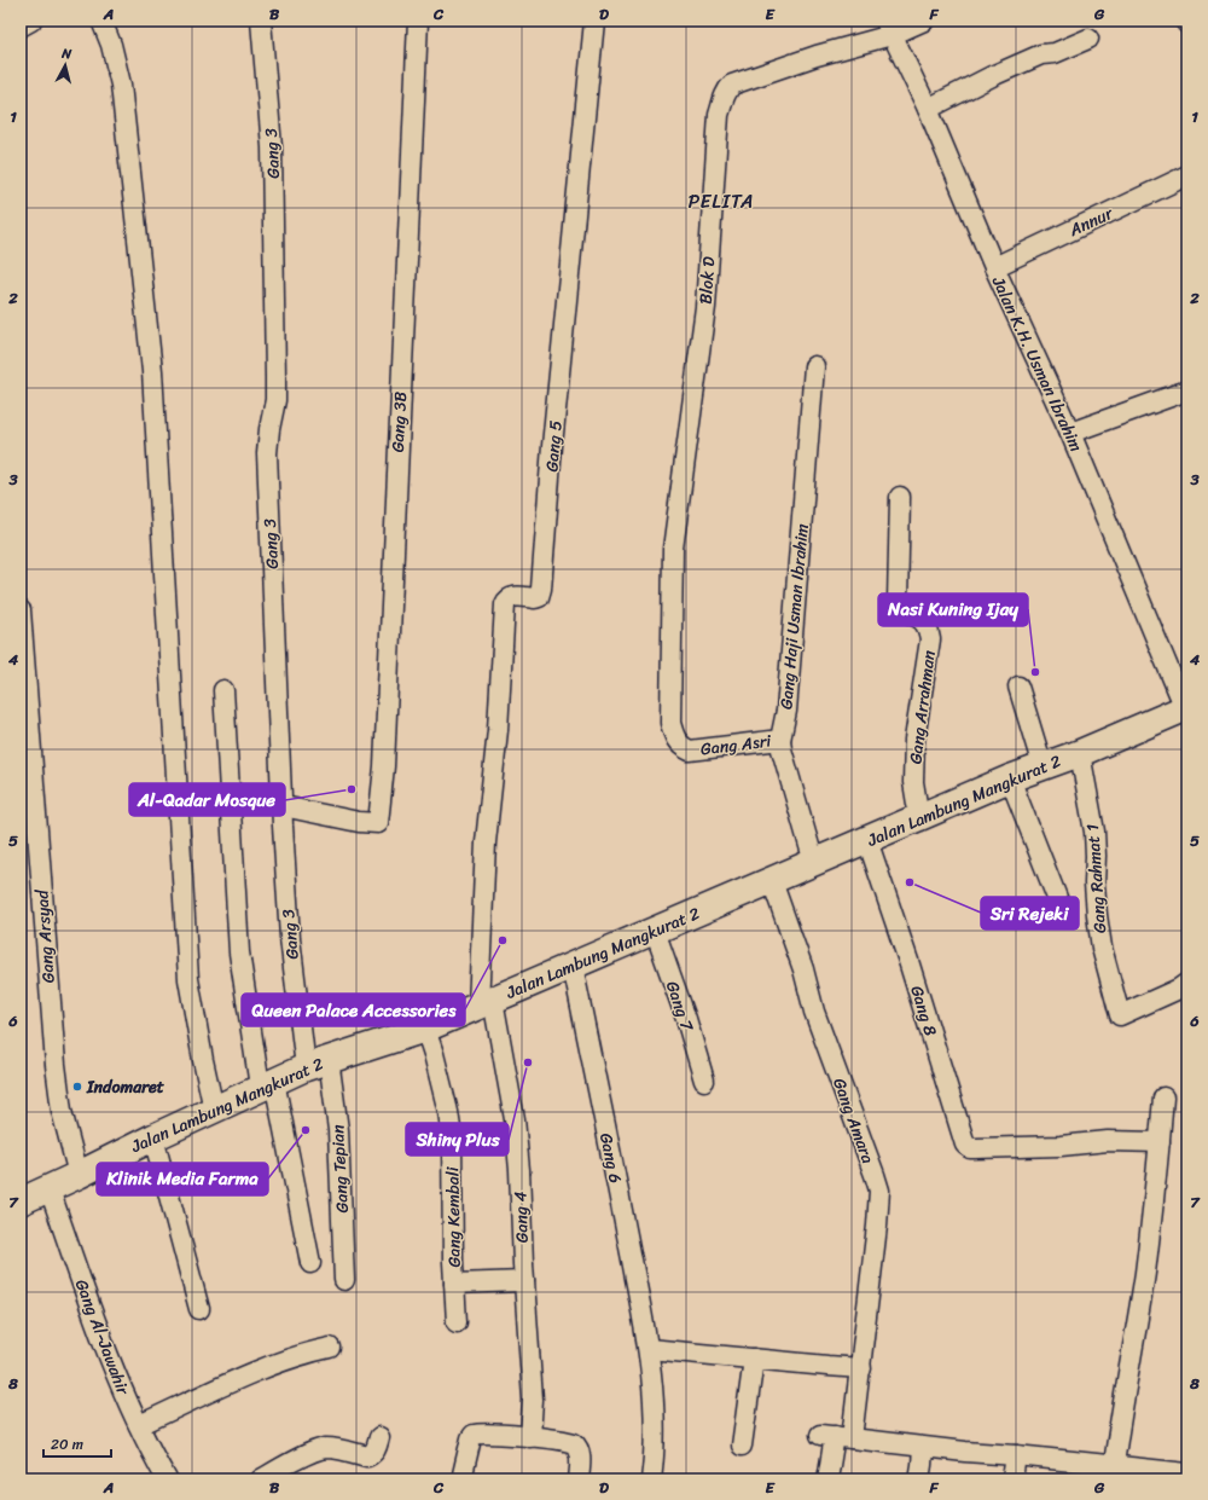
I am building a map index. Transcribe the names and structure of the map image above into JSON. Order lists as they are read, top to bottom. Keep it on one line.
{"streets":{"street":["Gang 3","Annur","Blok D","Jalan K.H. Usman Ibrahim","Gang 3B","Gang 5","Gang Haji Usman Ibrahim","Gang Arrahman","Gang Asri","Jalan Lambung Mangkurat 2","Gang Rahmat 1","Gang Arsyad","Gang 7","Gang 8","Gang Amara","Gang 6","Gang Tepian","Gang Kembali","Gang 4","Gang Al-Jawahir"]},"crossings":[["Gang 3","Gang 3B"],["Gang 3","Jalan Lambung Mangkurat 2"],["Gang 3","Gang Tepian"],["Annur","Jalan K.H. Usman Ibrahim"],["Blok D","Jalan K.H. Usman Ibrahim"],["Blok D","Gang Asri"],["Jalan K.H. Usman Ibrahim","Jalan Lambung Mangkurat 2"],["Gang 5","Gang 4"],["Gang Haji Usman Ibrahim","Gang Asri"],["Gang Haji Usman Ibrahim","Jalan Lambung Mangkurat 2"],["Gang Arrahman","Jalan Lambung Mangkurat 2"],["Jalan Lambung Mangkurat 2","Gang Rahmat 1"],["Jalan Lambung Mangkurat 2","Gang Arsyad"],["Jalan Lambung Mangkurat 2","Gang 7"],["Jalan Lambung Mangkurat 2","Gang 8"],["Jalan Lambung Mangkurat 2","Gang Amara"],["Jalan Lambung Mangkurat 2","Gang 6"],["Jalan Lambung Mangkurat 2","Gang Tepian"],["Jalan Lambung Mangkurat 2","Gang Kembali"],["Jalan Lambung Mangkurat 2","Gang 4"],["Jalan Lambung Mangkurat 2","Gang Al-Jawahir"]],"districts":["PELITA"],"places":["Nasi Kuning Ijay","Al-Qadar Mosque","Sri Rejeki","Queen Palace Accessories","Shiny Plus","Indomaret","Klinik Media Farma"],"scale_bar":"20 m","north":"top","grid":{"columns":["A","B","C","D","E","F","G"],"rows":["1","2","3","4","5","6","7","8"]}}
